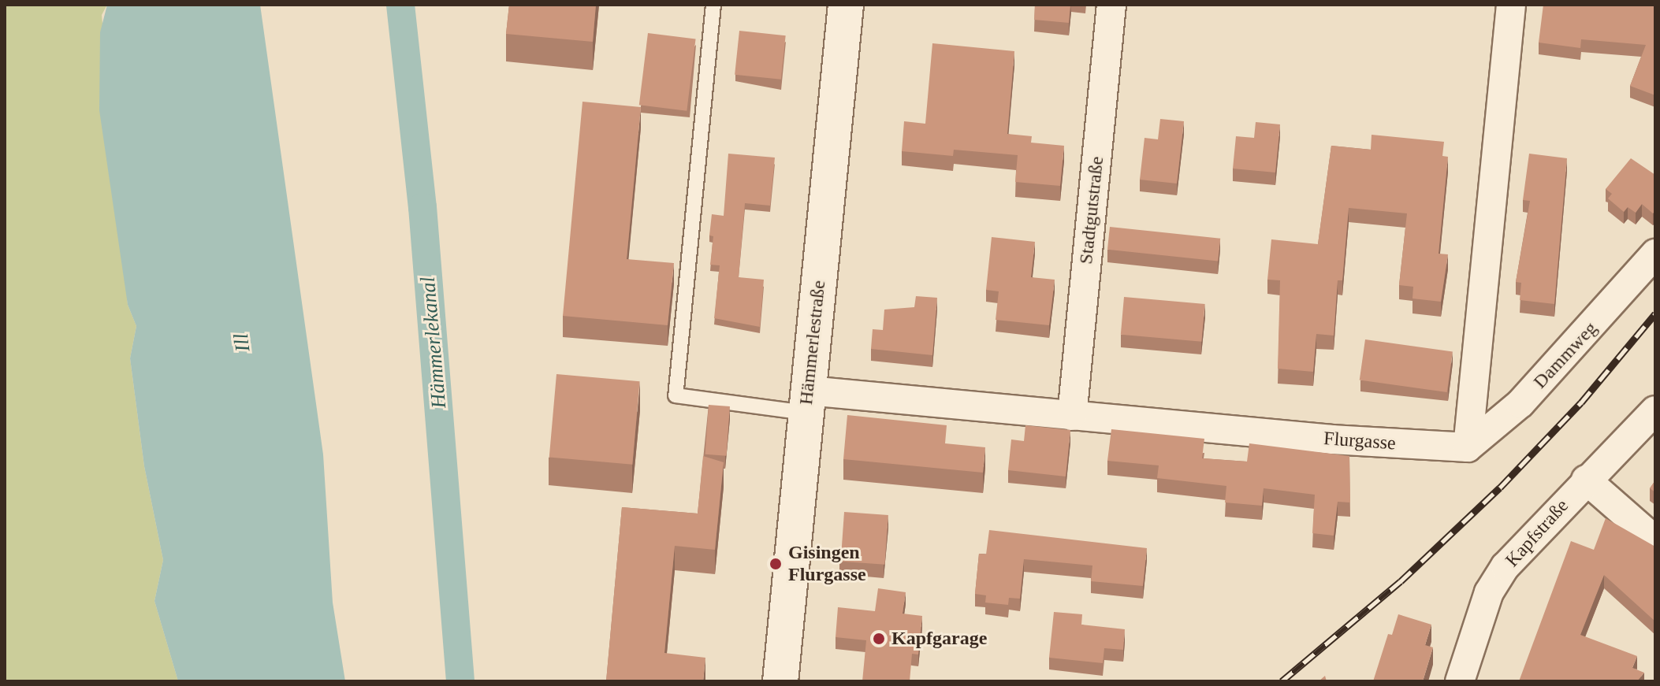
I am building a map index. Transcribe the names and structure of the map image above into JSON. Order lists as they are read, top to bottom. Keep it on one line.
{"streets":{"street":["Stadtgutstraße","Hämmerlestraße","Dammweg","Flurgasse","Kapfstraße"]},"crossings":[["Stadtgutstraße","Flurgasse"],["Hämmerlestraße","Flurgasse"],["Dammweg","Flurgasse"]],"water":["Ill","Hämmerlekanal"],"places":["Gisingen Flurgasse","Kapfgarage"]}
